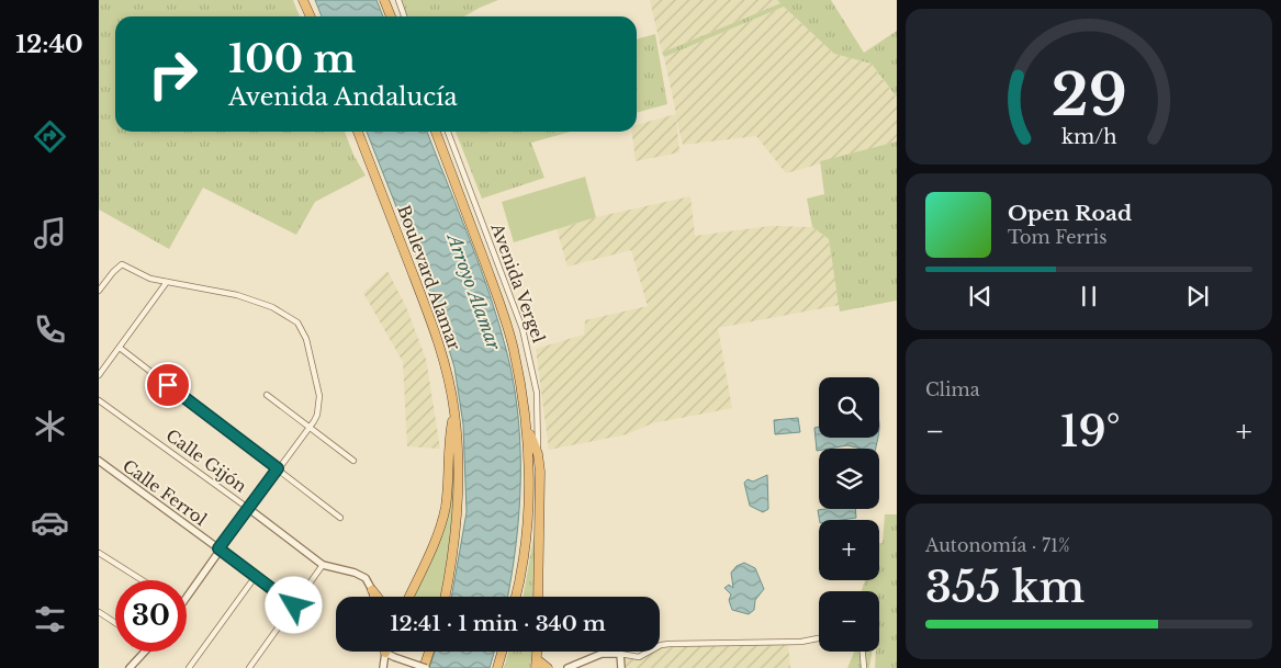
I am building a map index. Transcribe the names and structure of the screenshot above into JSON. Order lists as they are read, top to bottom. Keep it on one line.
{"streets":{"highway":["Boulevard Alamar"],"street":["Avenida Vergel","Calle Gijón","Calle Ferrol"]},"water":["Arroyo Alamar"],"page":{"tabs":"12:40","turn":["100 m","Avenida Andalucía"],"song":["Open Road","Tom Ferris"],"tile":["Clima",["Autonomía · 71%","355 km"]],"map_buttons":["+","−"],"heat":["−","19°","+"],"limit":"30","trip":"12:41 · 1 min · 340 m","gauge":["29","km/h"]}}
